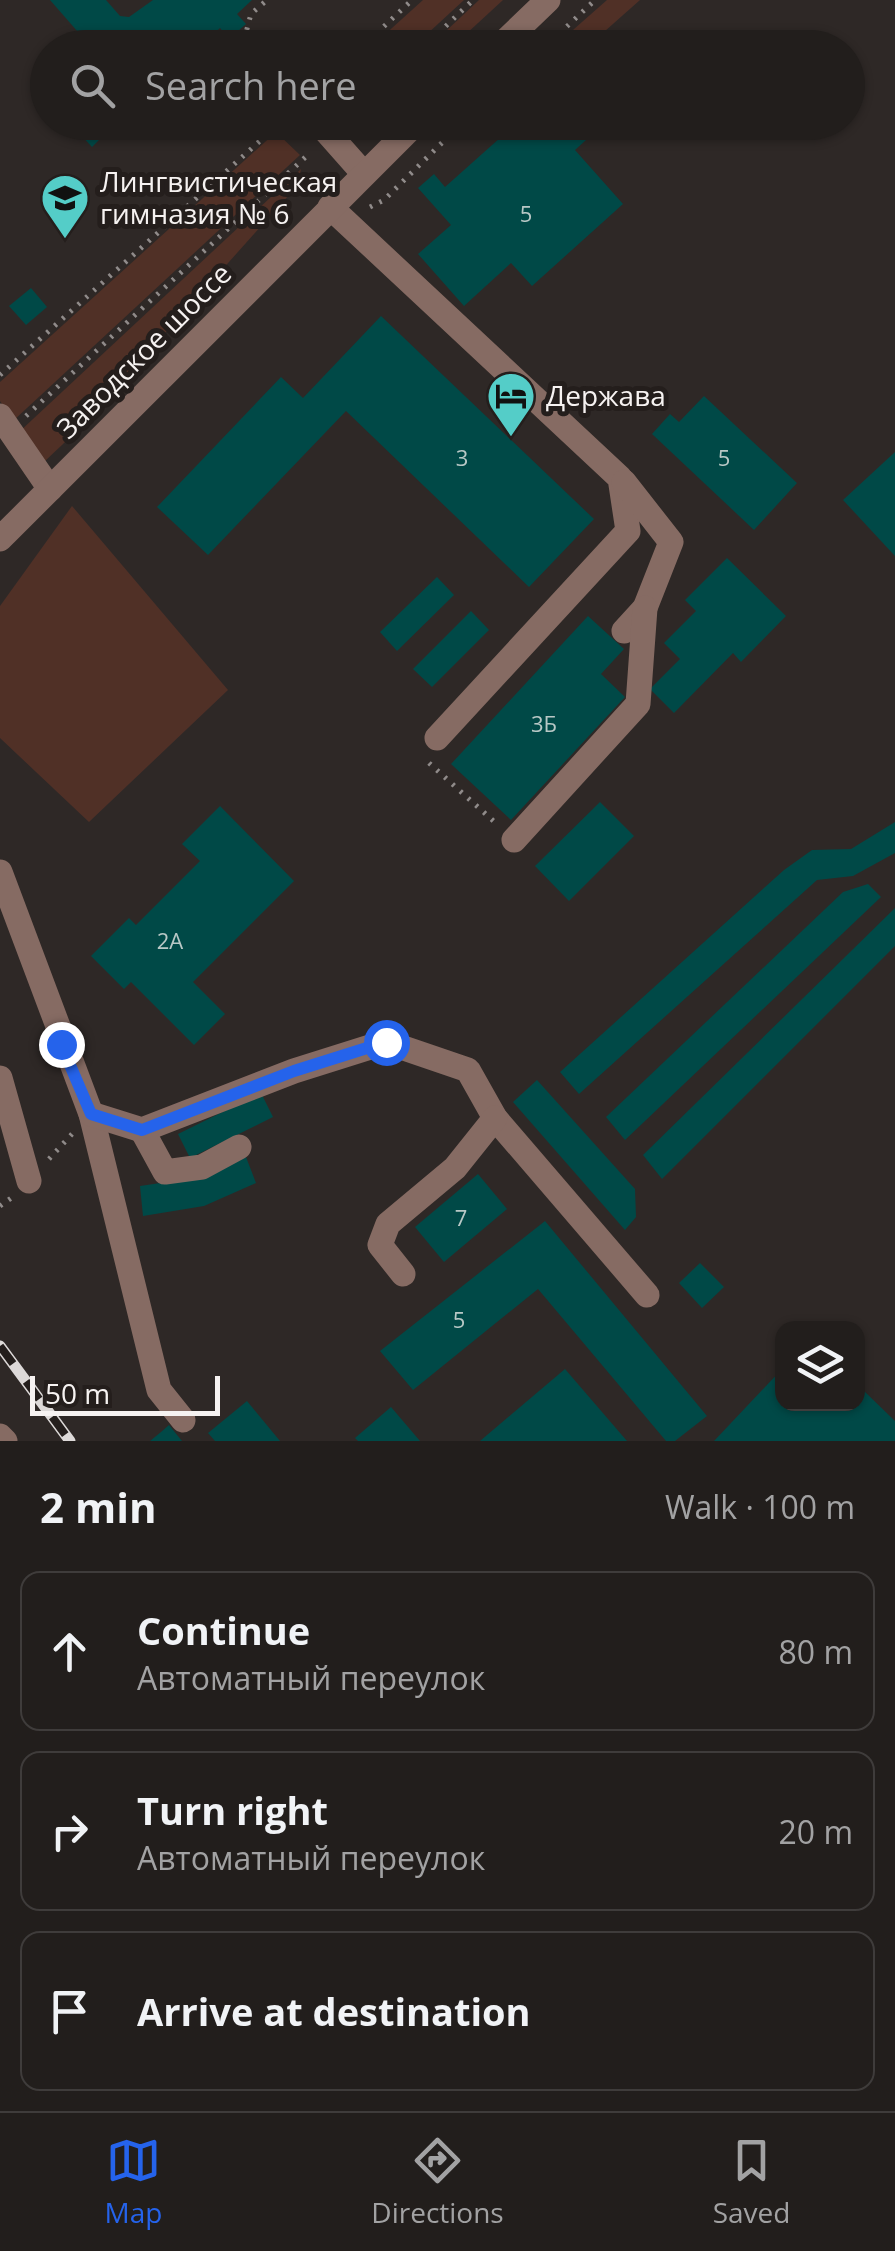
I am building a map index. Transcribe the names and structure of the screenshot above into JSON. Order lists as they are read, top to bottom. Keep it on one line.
{"streets":{"street":["Заводское шоссе"]},"places":{"school or university":["Лингвистическая гимназия № 6"],"hotel":["Держава"]},"house_numbers":["5","3","5","3Б","2А","7","5"],"scale_bar":"50 m","page":{"search":"Search here","scale":"50 m","heading":["2 min","Walk · 100 m"],"list":[["Continue","Автоматный переулок","80 m"],["Turn right","Автоматный переулок","20 m"],"Arrive at destination"],"nav":["Map","Directions","Saved"]}}
